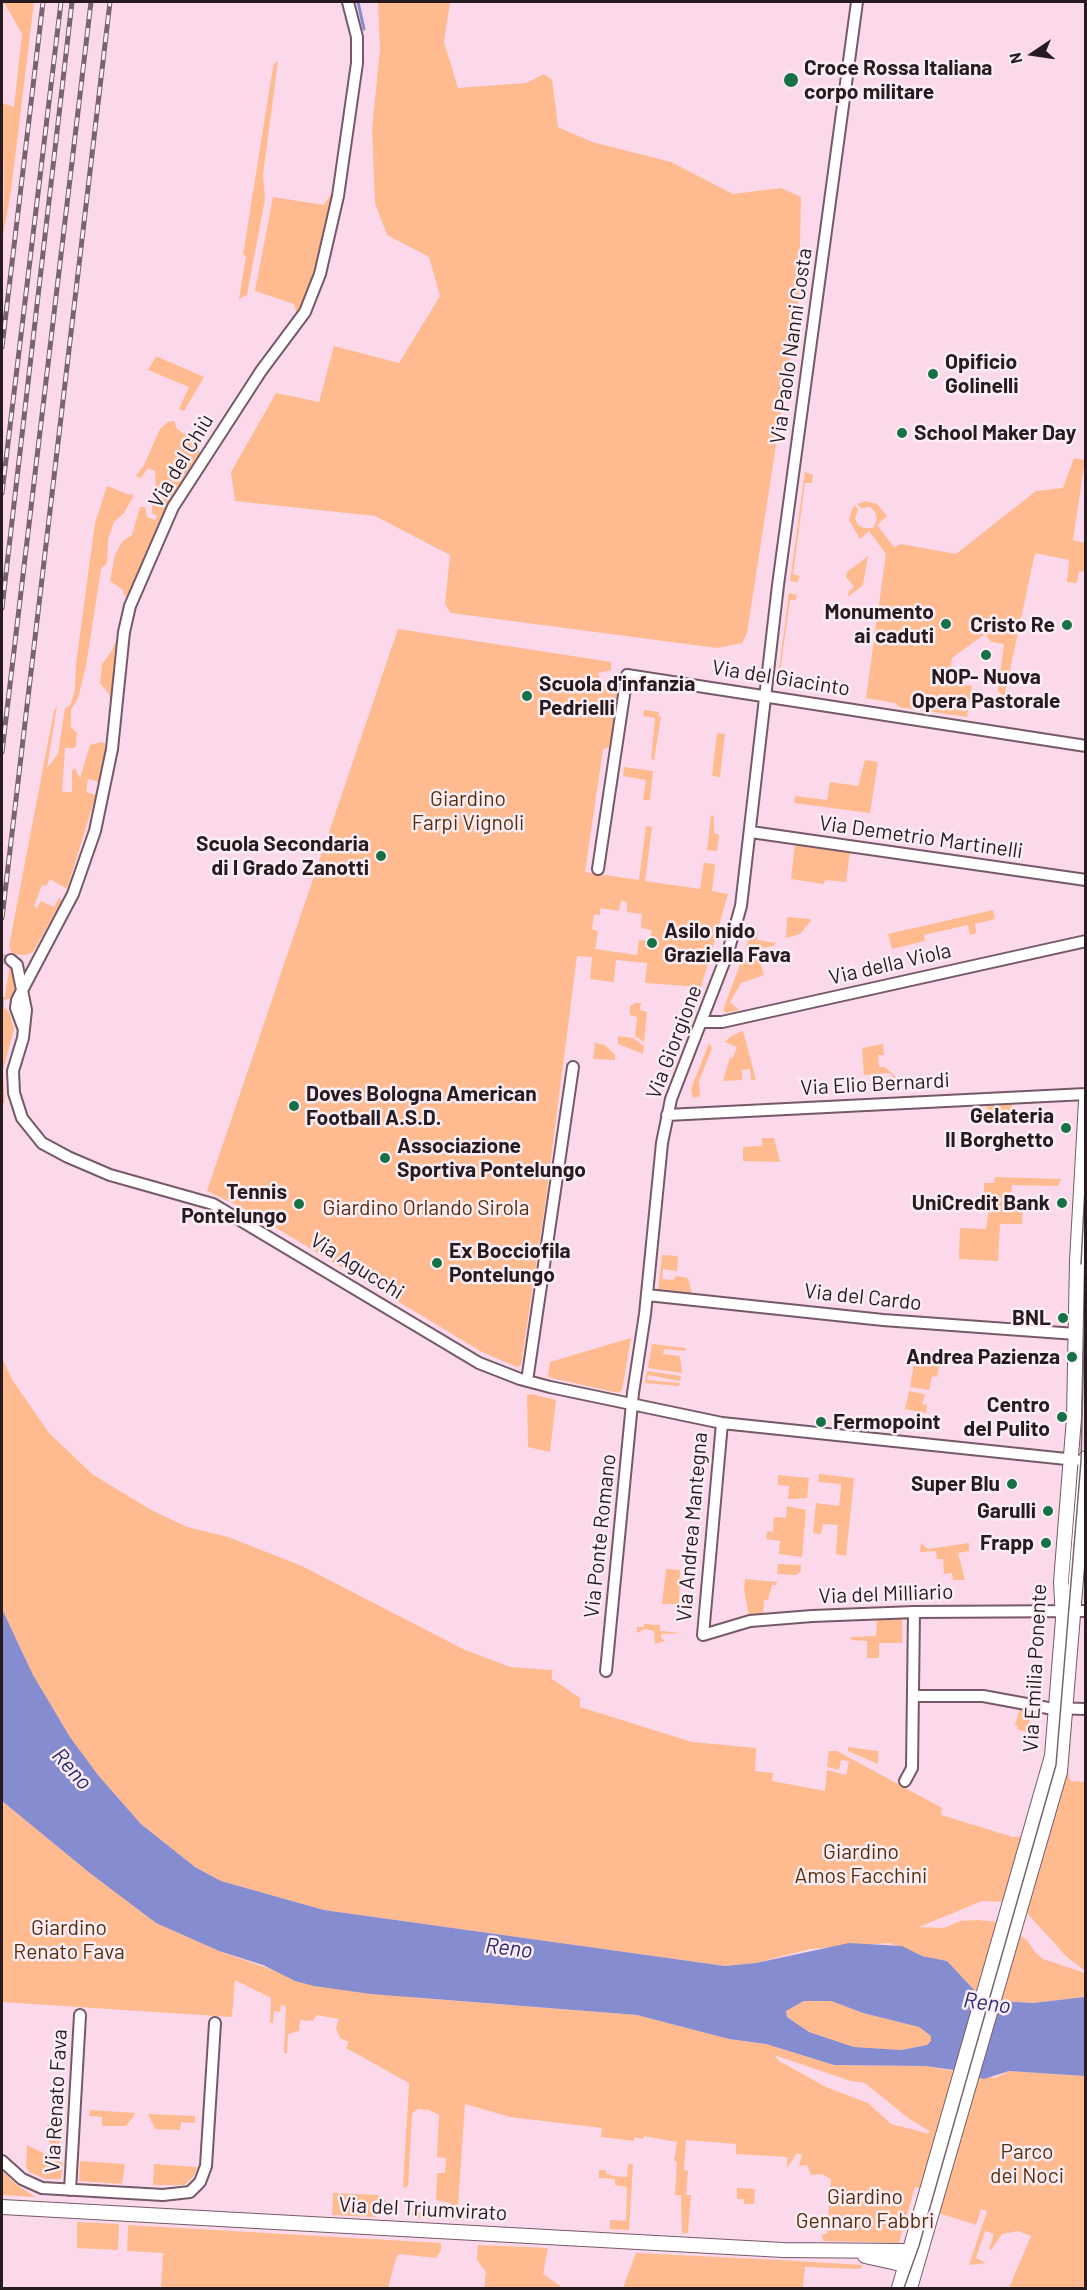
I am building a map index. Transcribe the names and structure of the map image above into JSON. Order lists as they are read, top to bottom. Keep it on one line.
{"streets":{"main road":["Via Emilia Ponente","Via del Triumvirato"],"street":["Via Paolo Nanni Costa","Via del Chiù","Via del Giacinto","Via Demetrio Martinelli","Via della Viola","Via Giorgione","Via Elio Bernardi","Via Agucchi","Via del Cardo","Via Andrea Mantegna","Via Ponte Romano","Via del Milliario","Via Renato Fava"]},"crossings":[["Via Paolo Nanni Costa","Via del Giacinto"],["Via Paolo Nanni Costa","Via Giorgione"],["Via del Chiù","Via Agucchi"],["Via del Giacinto","Via Giorgione"],["Via Demetrio Martinelli","Via Giorgione"],["Via della Viola","Via Giorgione"],["Via Giorgione","Via Elio Bernardi"],["Via Giorgione","Via Agucchi"],["Via Giorgione","Via del Cardo"],["Via Giorgione","Via Ponte Romano"],["Via Agucchi","Via Andrea Mantegna"],["Via Agucchi","Via Ponte Romano"],["Via Agucchi","Via Emilia Ponente"],["Via del Cardo","Via Emilia Ponente"],["Via Andrea Mantegna","Via del Milliario"],["Via del Milliario","Via Emilia Ponente"],["Via Emilia Ponente","Via del Triumvirato"]],"water":["Reno"],"parks":["Giardino Farpi Vignoli","Giardino Orlando Sirola","Giardino Amos Facchini","Giardino Renato Fava","Parco dei Noci","Giardino Gennaro Fabbri"],"places":["Croce Rossa Italiana corpo militare","Opificio Golinelli","School Maker Day","Monumento ai caduti","Cristo Re","NOP- Nuova Opera Pastorale","Scuola d'infanzia Pedrielli","Scuola Secondaria di I Grado Zanotti","Asilo nido Graziella Fava","Doves Bologna American Football A.S.D.","Gelateria Il Borghetto","Associazione Sportiva Pontelungo","UniCredit Bank","Tennis Pontelungo","Ex Bocciofila Pontelungo","BNL","Andrea Pazienza","Centro del Pulito","Fermopoint","Super Blu","Garulli","Frapp"],"north":"left"}
